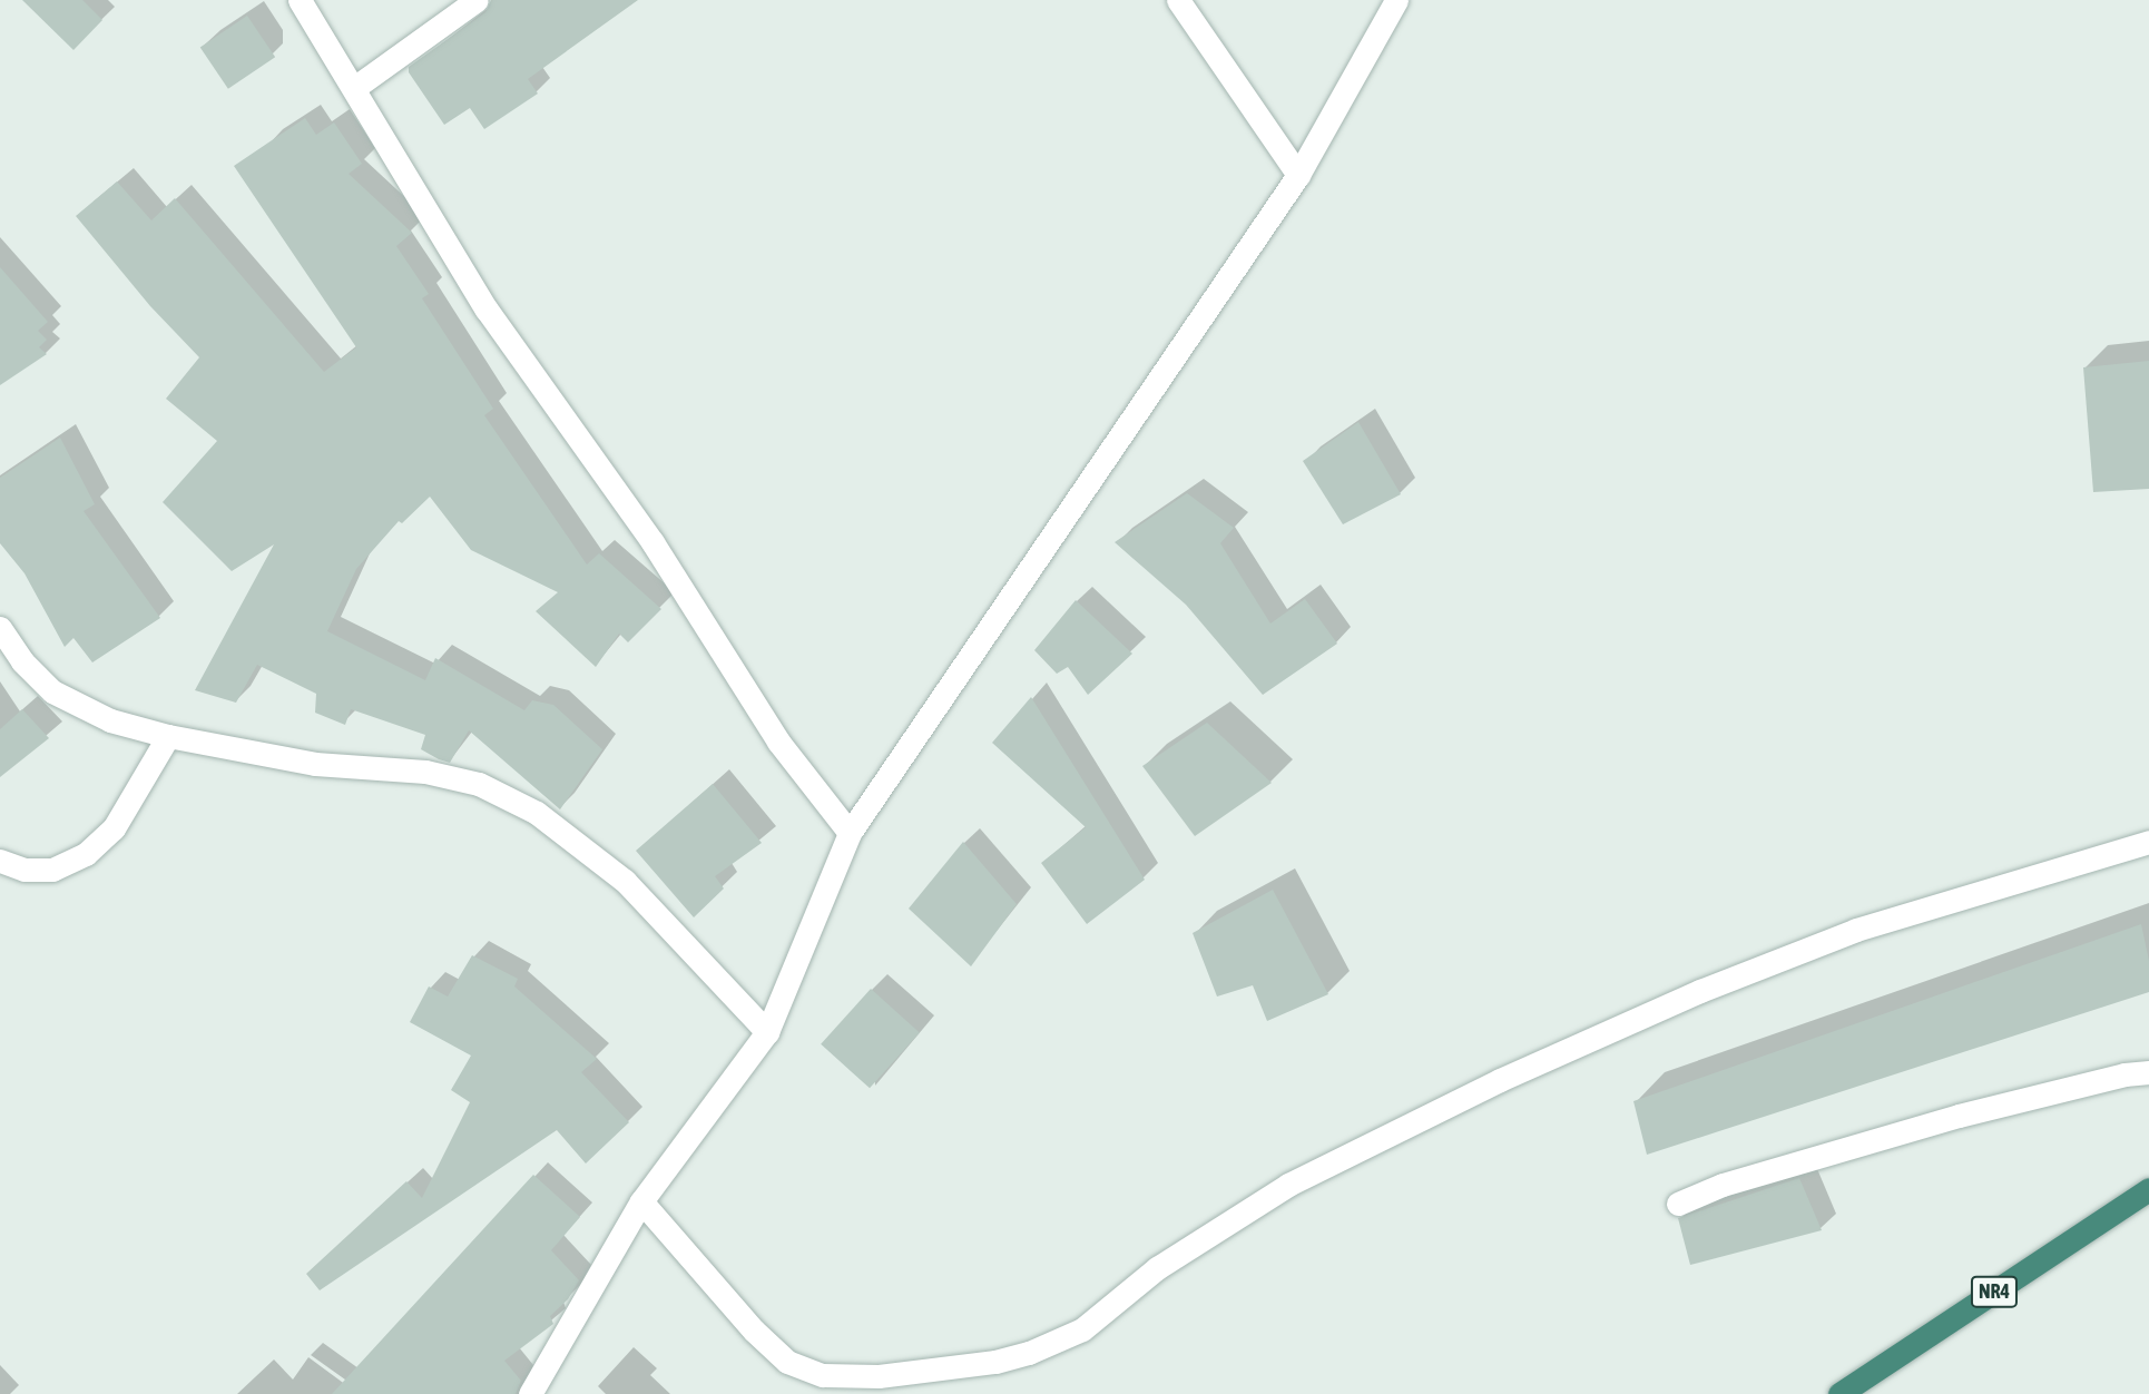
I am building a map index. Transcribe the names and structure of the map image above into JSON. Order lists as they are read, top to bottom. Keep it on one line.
{"streets":{"highway":["NR4"]}}
